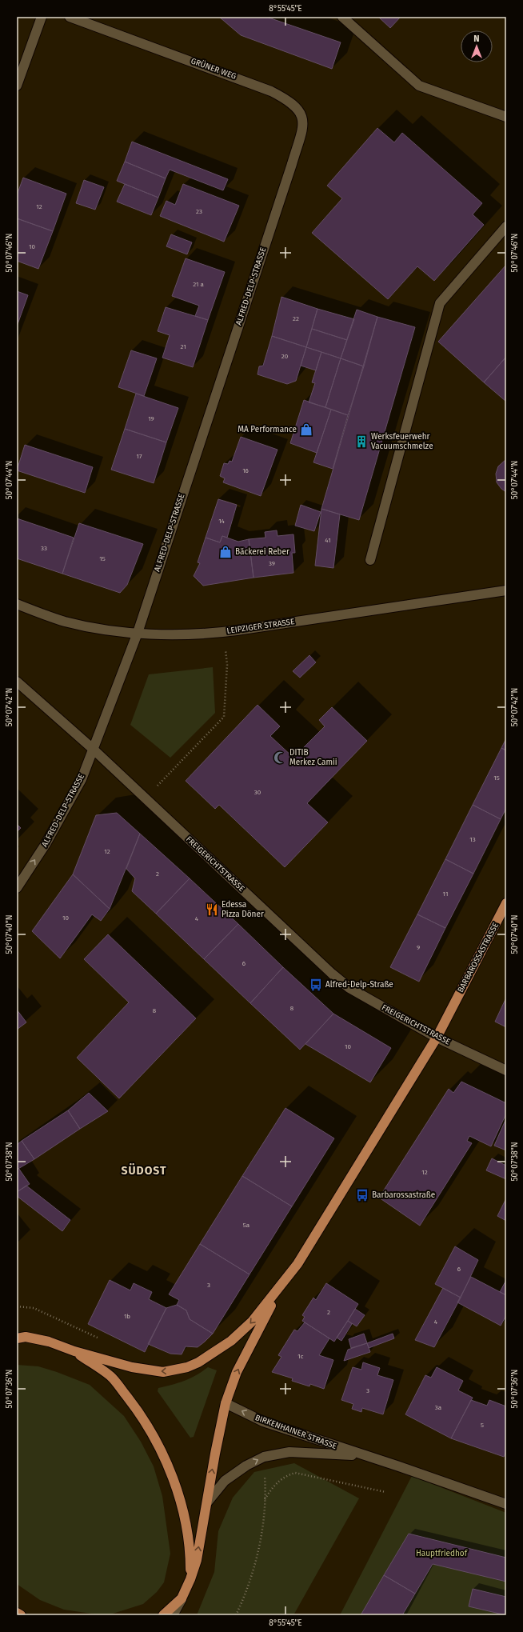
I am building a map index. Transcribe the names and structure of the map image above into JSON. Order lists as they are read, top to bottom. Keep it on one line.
{"streets":{"main road":["BARBAROSSASTRASSE"],"street":["GRÜNER WEG","ALFRED-DELP-STRASSE","LEIPZIGER STRASSE","FREIGERICHTSTRASSE","BIRKENHAINER STRASSE"]},"crossings":[["GRÜNER WEG","ALFRED-DELP-STRASSE"],["ALFRED-DELP-STRASSE","LEIPZIGER STRASSE"],["ALFRED-DELP-STRASSE","FREIGERICHTSTRASSE"],["FREIGERICHTSTRASSE","BARBAROSSASTRASSE"]],"districts":["SÜDOST"],"parks":["Hauptfriedhof"],"places":{"shop":["MA Performance","Bäckerei Reber"],"building":["Werksfeuerwehr Vacuumschmelze"],"mosque":["DITIB Merkez Camii"],"restaurant":["Edessa Pizza Döner"],"bus stop":["Alfred-Delp-Straße","Barbarossastraße"]},"house_numbers":["12","23","10","21 a","22","21","20","19","17","16","14","41","33","15","39","15","30","13","12","2","11","10","4","9","6","8","8","10","12","5a","6","3","2","1b","4","1c","3","3a","5"],"north":"top","coordinates":["8°55'45\"E","50°07'46\"N","50°07'44\"N","50°07'42\"N","50°07'40\"N","50°07'38\"N","50°07'36\"N"]}
